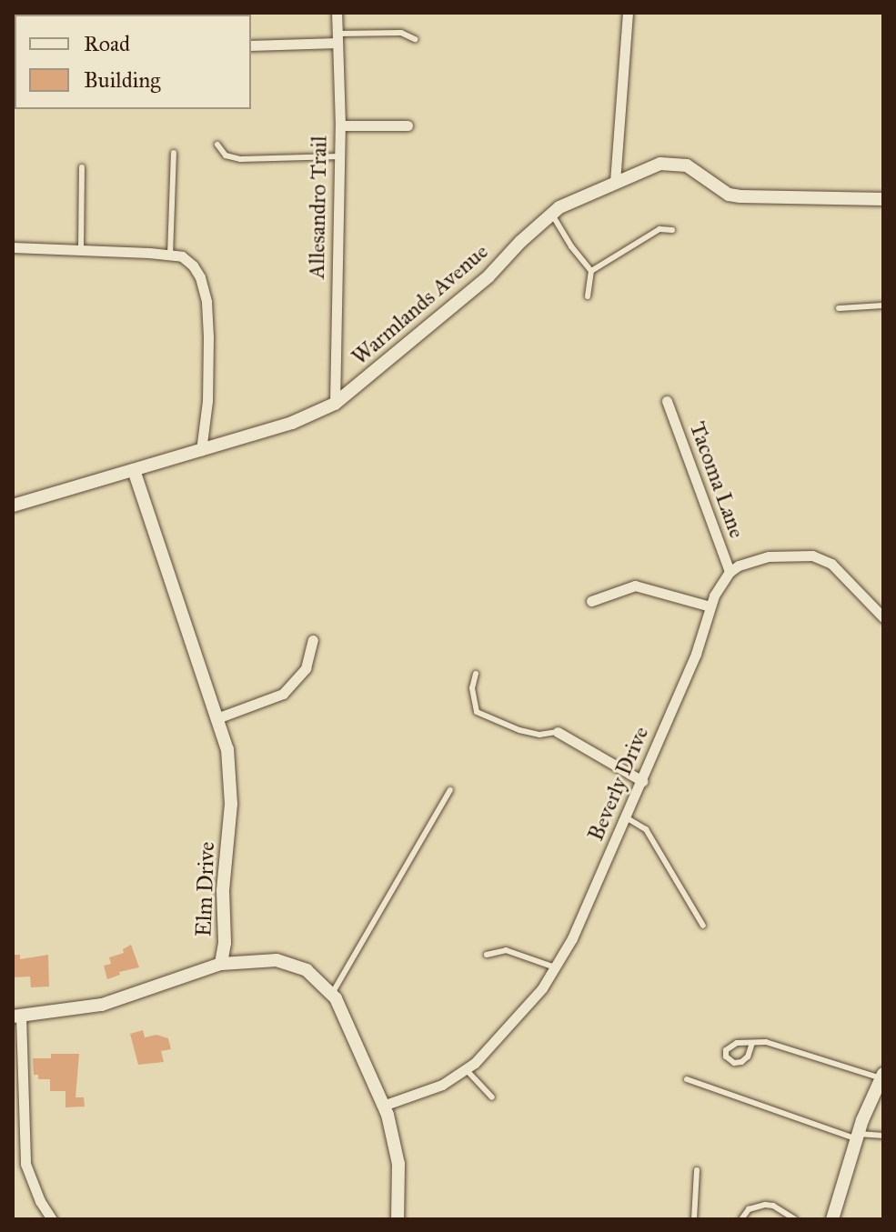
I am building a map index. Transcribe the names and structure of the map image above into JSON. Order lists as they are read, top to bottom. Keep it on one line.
{"streets":{"street":["Allesandro Trail","Warmlands Avenue","Tacoma Lane","Beverly Drive","Elm Drive"]},"crossings":[["Allesandro Trail","Warmlands Avenue"],["Warmlands Avenue","Elm Drive"],["Tacoma Lane","Beverly Drive"],["Beverly Drive","Elm Drive"]],"legend":["Road","Building"]}
